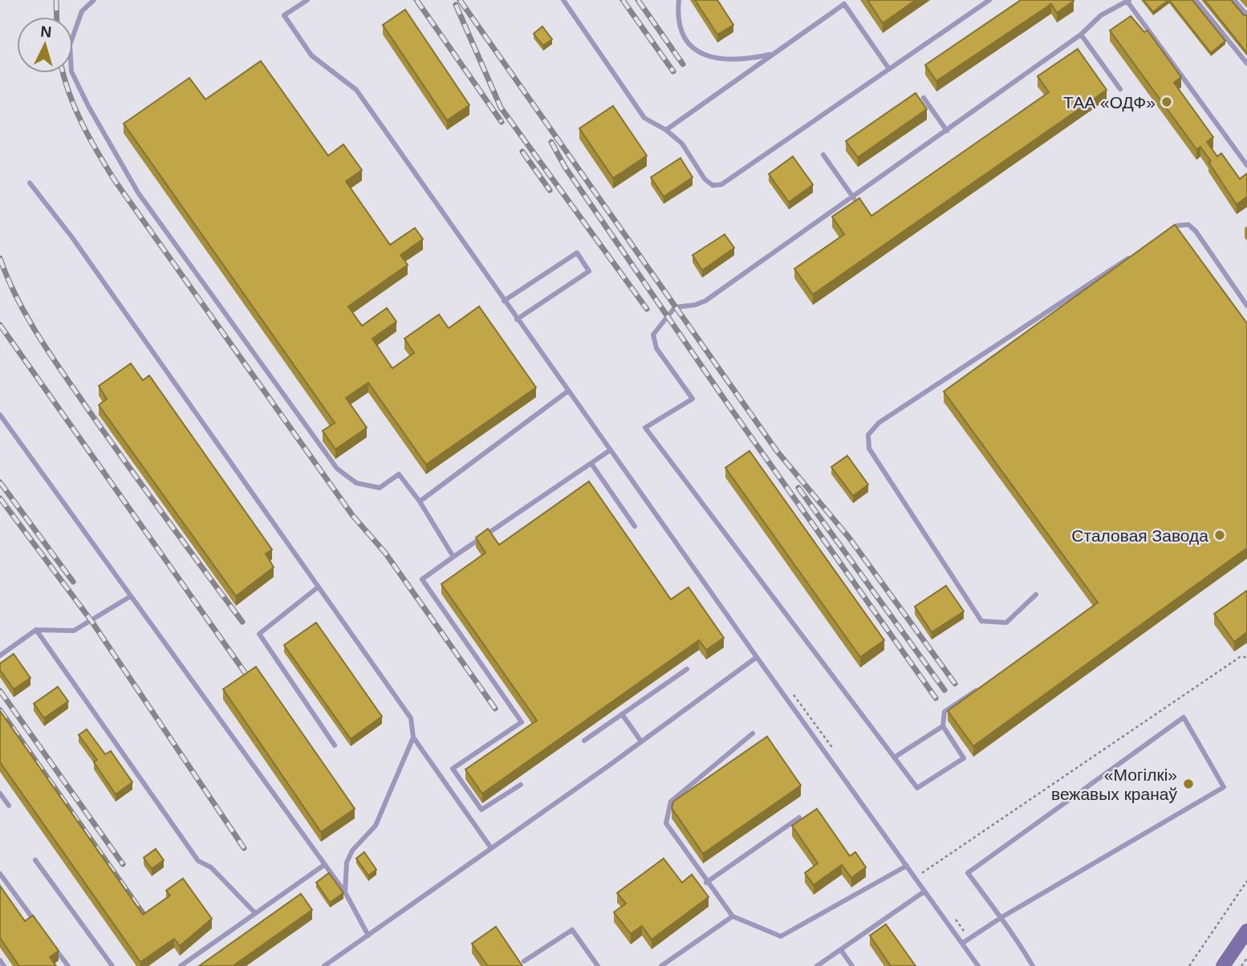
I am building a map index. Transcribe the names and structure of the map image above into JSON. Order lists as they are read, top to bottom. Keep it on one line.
{"places":["ТАА «ОДФ»","Сталовая Завода","«Могілкі» вежавых кранаў"],"north":"top"}
